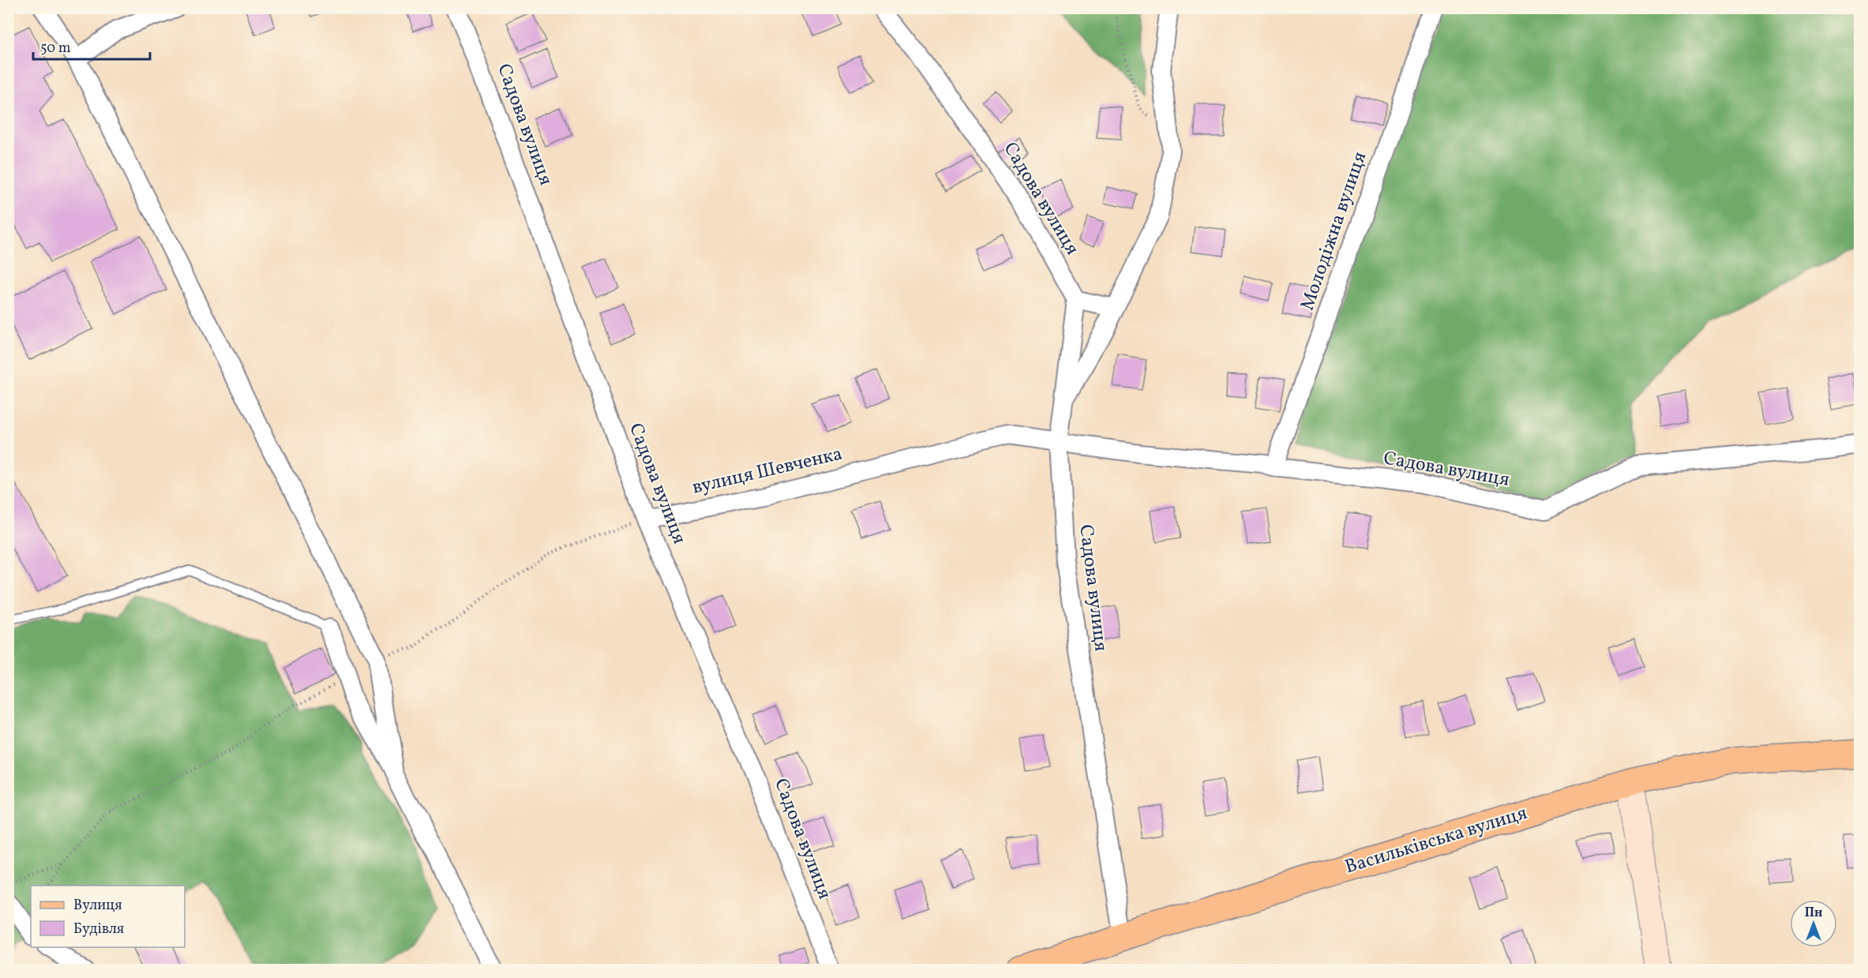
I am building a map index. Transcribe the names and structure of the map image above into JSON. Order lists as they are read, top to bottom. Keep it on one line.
{"streets":{"main road":["Васильківська вулиця"],"street":["Садова вулиця","Молодіжна вулиця","вулиця Шевченка"]},"crossings":[["Садова вулиця","Молодіжна вулиця"],["Садова вулиця","вулиця Шевченка"],["Садова вулиця","Васильківська вулиця"]],"legend":["Вулиця","Будівля"],"scale_bar":"50 m","north":"top"}
